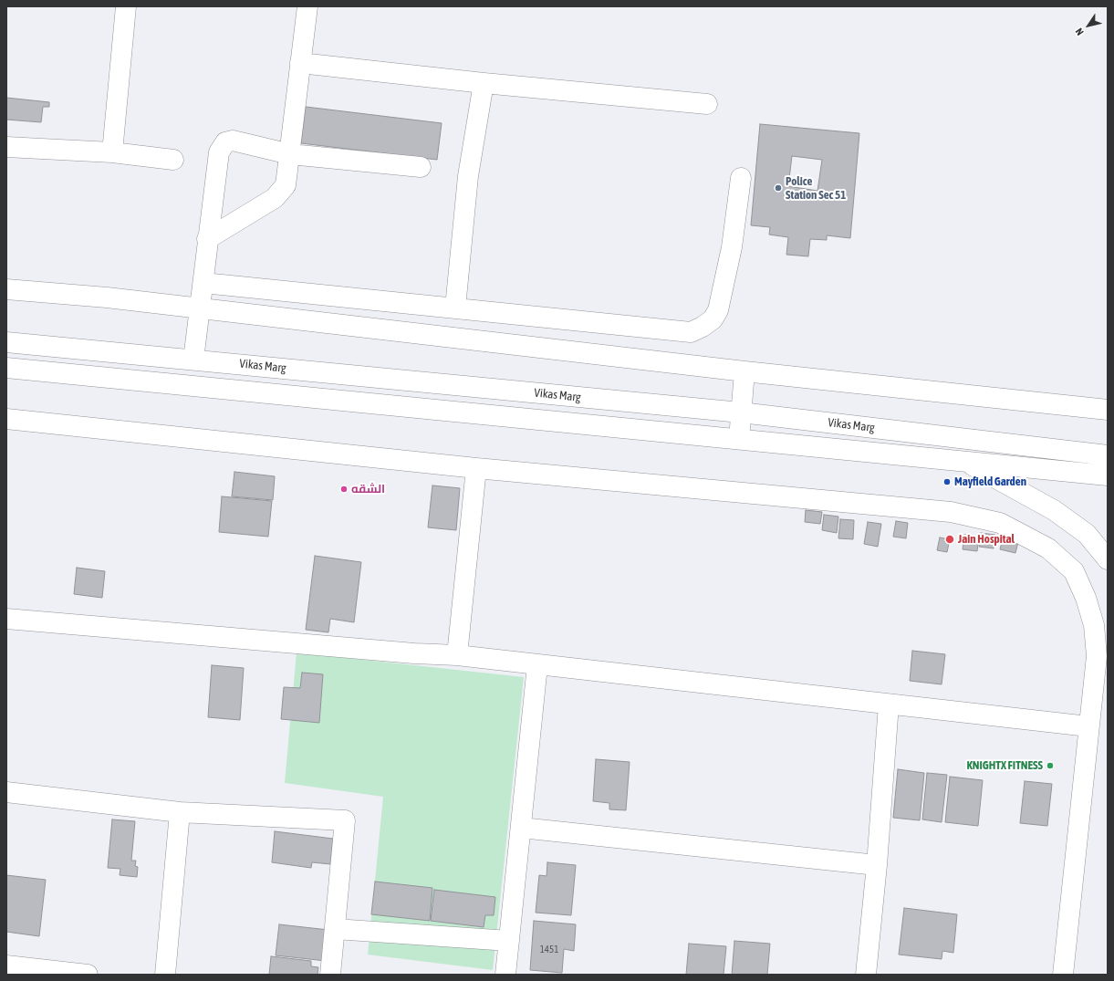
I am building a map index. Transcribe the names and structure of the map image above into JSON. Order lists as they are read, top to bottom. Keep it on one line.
{"streets":{"street":["Vikas Marg"]},"places":["Police Station Sec 51","Mayfield Garden","الشقه","Jain Hospital","KNIGHTX FITNESS"],"house_numbers":["1451"],"north":"bottom left"}
